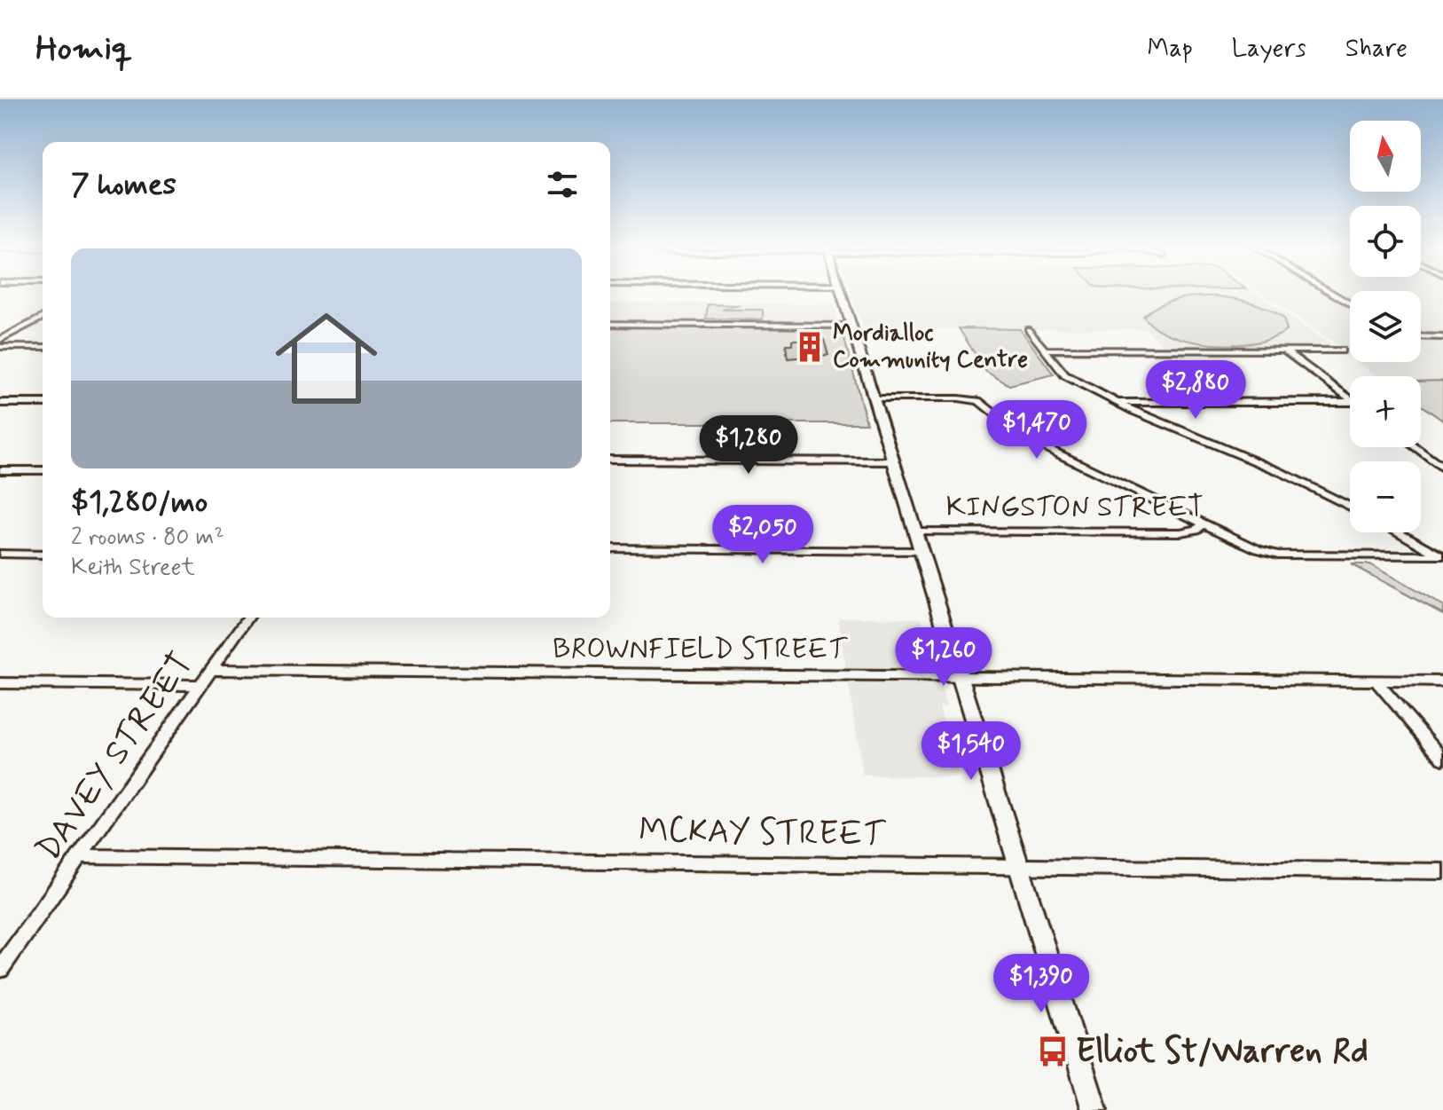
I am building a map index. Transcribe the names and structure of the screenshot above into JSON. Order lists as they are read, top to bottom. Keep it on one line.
{"streets":{"street":["KINGSTON STREET","BROWNFIELD STREET","DAVEY STREET","MCKAY STREET"]},"crossings":[["BROWNFIELD STREET","DAVEY STREET"],["DAVEY STREET","MCKAY STREET"]],"places":{"building":["Mordialloc Community Centre"],"bus stop":["Elliot St/Warren Rd"]},"north":"top","page":{"header":"Homiq","nav":["Map","Layers","Share"],"map_buttons":["+","−"],"heading":"7 homes","list":[{"name":"$1,280/mo","note":"2 rooms · 80 m² · Keith Street"}],"price":["$2,880","$1,470","$1,280","$2,050","$1,260","$1,540","$1,390"]}}
